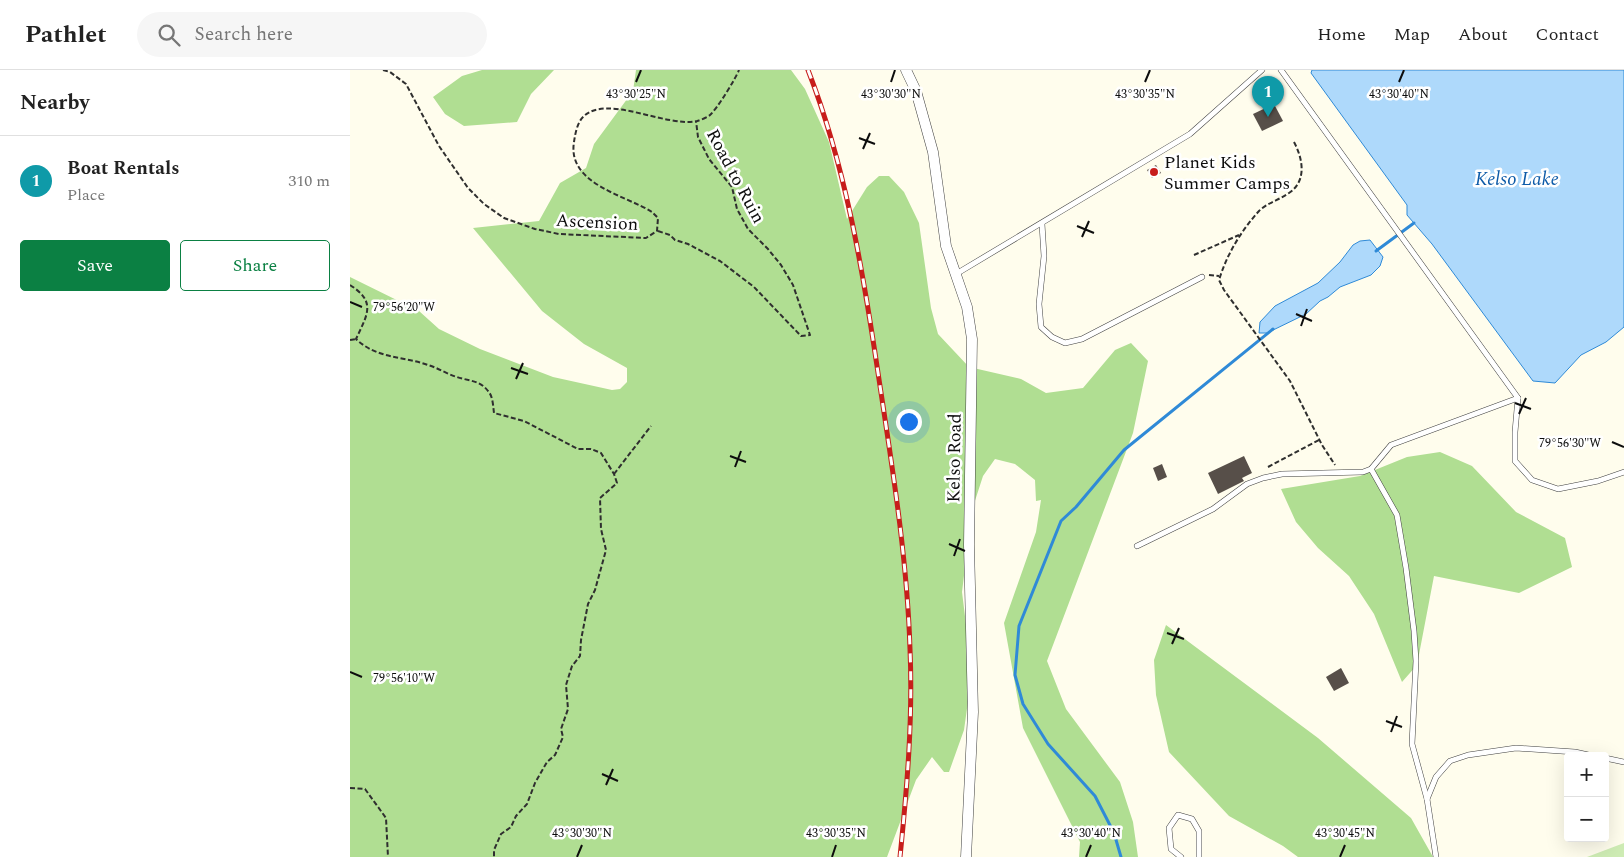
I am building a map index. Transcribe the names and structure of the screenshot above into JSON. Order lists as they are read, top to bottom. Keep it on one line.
{"streets":{"street":["Kelso Road"],"path":["Road to Ruin","Ascension"]},"crossings":[["Road to Ruin","Ascension"]],"water":["Kelso Lake"],"places":["Planet Kids Summer Camps"],"page":{"header":"Pathlet","search":"Search here","nav":["Home","Map","About","Contact"],"heading":"Nearby","pins":"1","list":[{"mark":"1","name":"Boat Rentals","note":"Place","value":"310 m"}],"buttons":["Save","Share"],"map_buttons":["+","−"]},"coordinates":["43°30'25\"N","43°30'30\"N","43°30'35\"N","43°30'40\"N","79°56'20\"W","79°56'30\"W","79°56'10\"W","43°30'45\"N"]}
